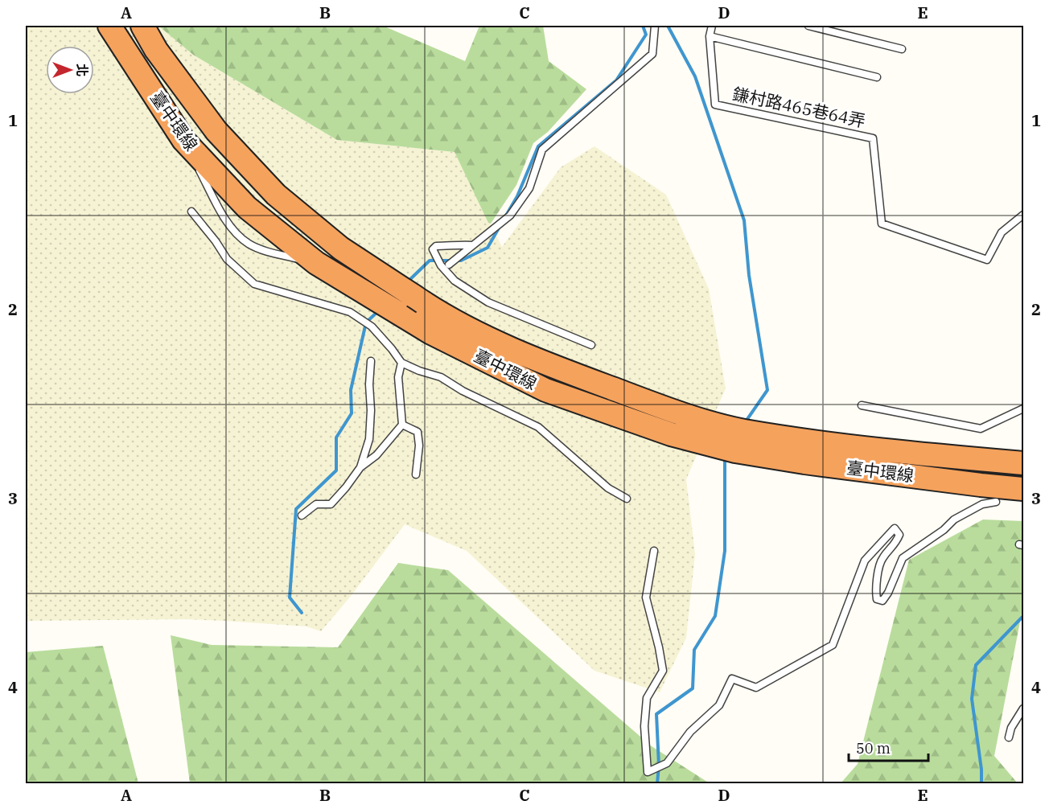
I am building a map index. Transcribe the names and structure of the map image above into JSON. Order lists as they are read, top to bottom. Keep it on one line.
{"streets":{"highway":["臺中環線"],"lane":["鎌村路465巷64弄"]},"scale_bar":"50 m","north":"right","grid":{"columns":["A","B","C","D","E"],"rows":["1","2","3","4"]}}
